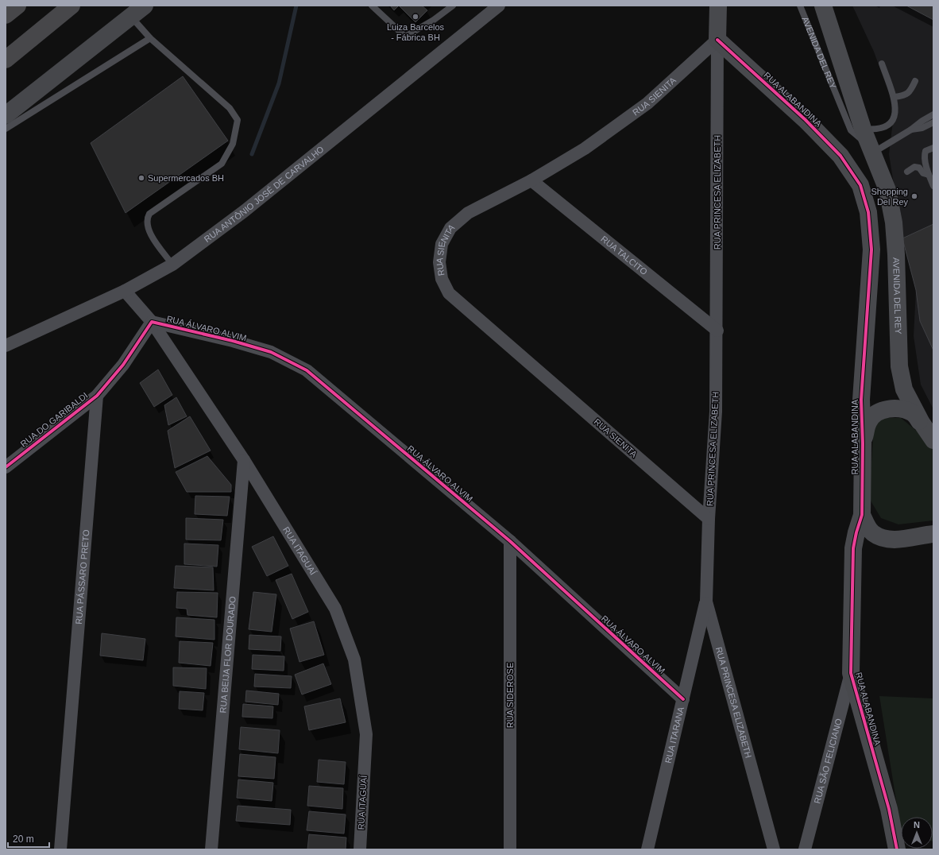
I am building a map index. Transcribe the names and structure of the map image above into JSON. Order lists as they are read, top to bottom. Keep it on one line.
{"streets":{"street":["AVENIDA DEL REY","RUA SIENITA","RUA ALABANDINA","RUA PRINCESA ELIZABETH","RUA ANTÔNIO JOSÉ DE CARVALHO","RUA TALCITO","RUA ÁLVARO ALVIM","RUA DO GARIBALDI","RUA ITAGUAÍ","RUA PÁSSARO PRETO","RUA BEIJA FLOR DOURADO","RUA SIDEROSE","RUA ITARANA","RUA SÃO FELICIANO"]},"crossings":[["RUA SIENITA","RUA ALABANDINA"],["RUA SIENITA","RUA PRINCESA ELIZABETH"],["RUA SIENITA","RUA TALCITO"],["RUA ALABANDINA","RUA PRINCESA ELIZABETH"],["RUA ALABANDINA","RUA SÃO FELICIANO"],["RUA PRINCESA ELIZABETH","RUA TALCITO"],["RUA PRINCESA ELIZABETH","RUA ITARANA"],["RUA ANTÔNIO JOSÉ DE CARVALHO","RUA ITAGUAÍ"],["RUA ÁLVARO ALVIM","RUA ITAGUAÍ"],["RUA ÁLVARO ALVIM","RUA SIDEROSE"],["RUA ÁLVARO ALVIM","RUA ITARANA"],["RUA DO GARIBALDI","RUA PÁSSARO PRETO"],["RUA ITAGUAÍ","RUA BEIJA FLOR DOURADO"]],"places":["Luiza Barcelos - Fábrica BH","Supermercados BH","Shopping Del Rey"],"scale_bar":"20 m","north":"top"}
